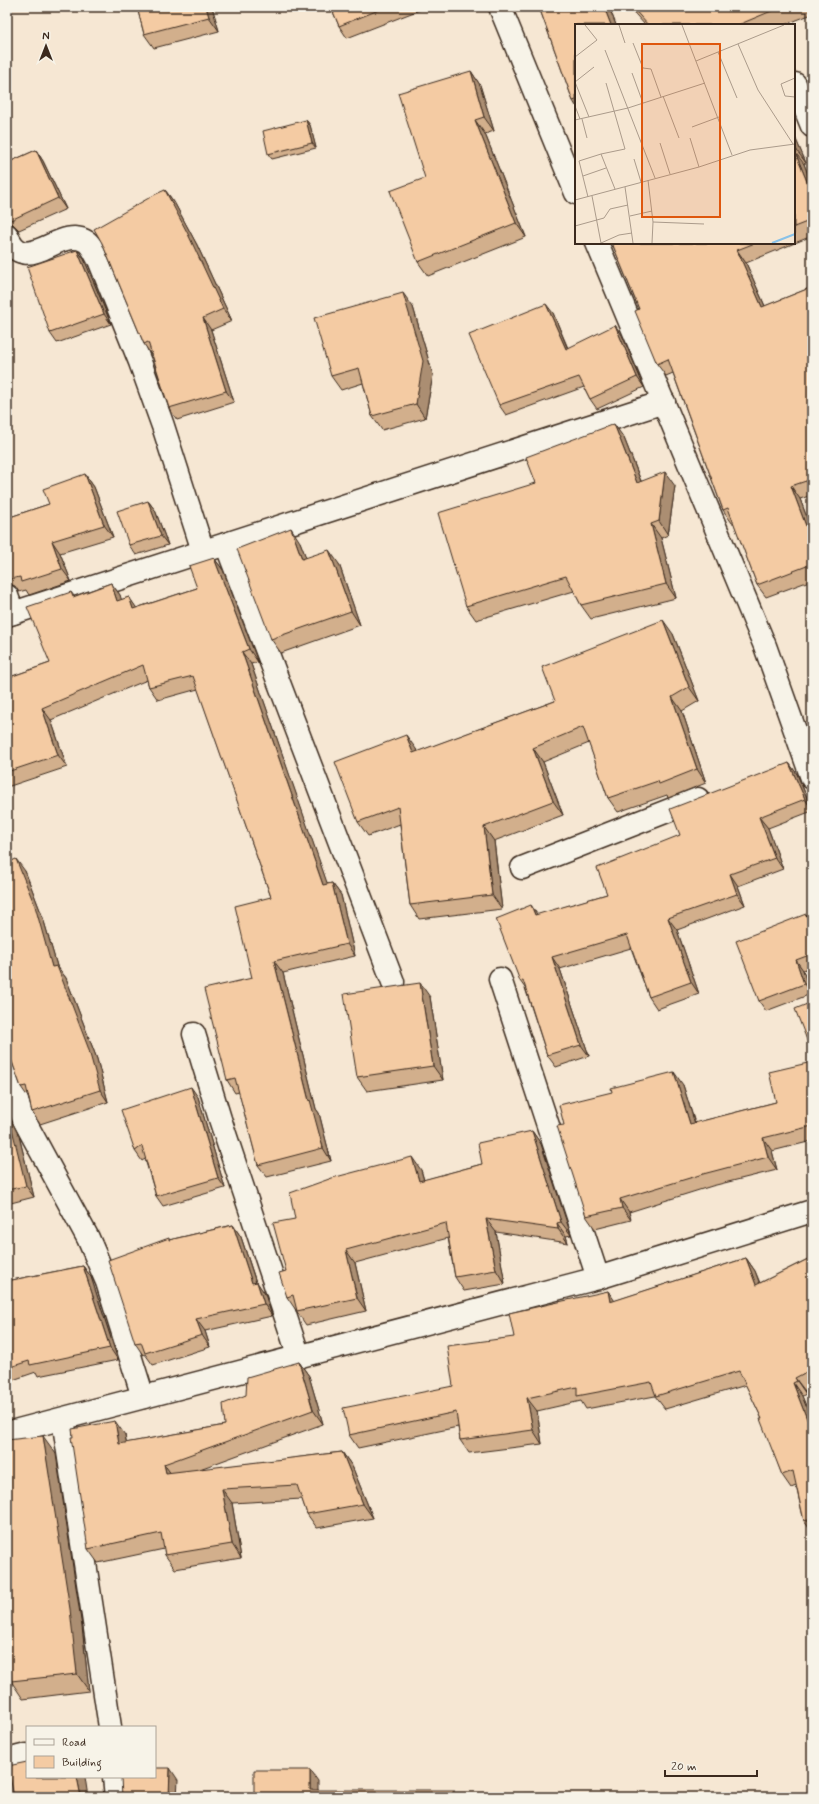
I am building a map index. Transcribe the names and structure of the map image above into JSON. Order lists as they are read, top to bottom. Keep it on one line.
{"legend":["Road","Building"],"scale_bar":"20 m","north":"top"}
